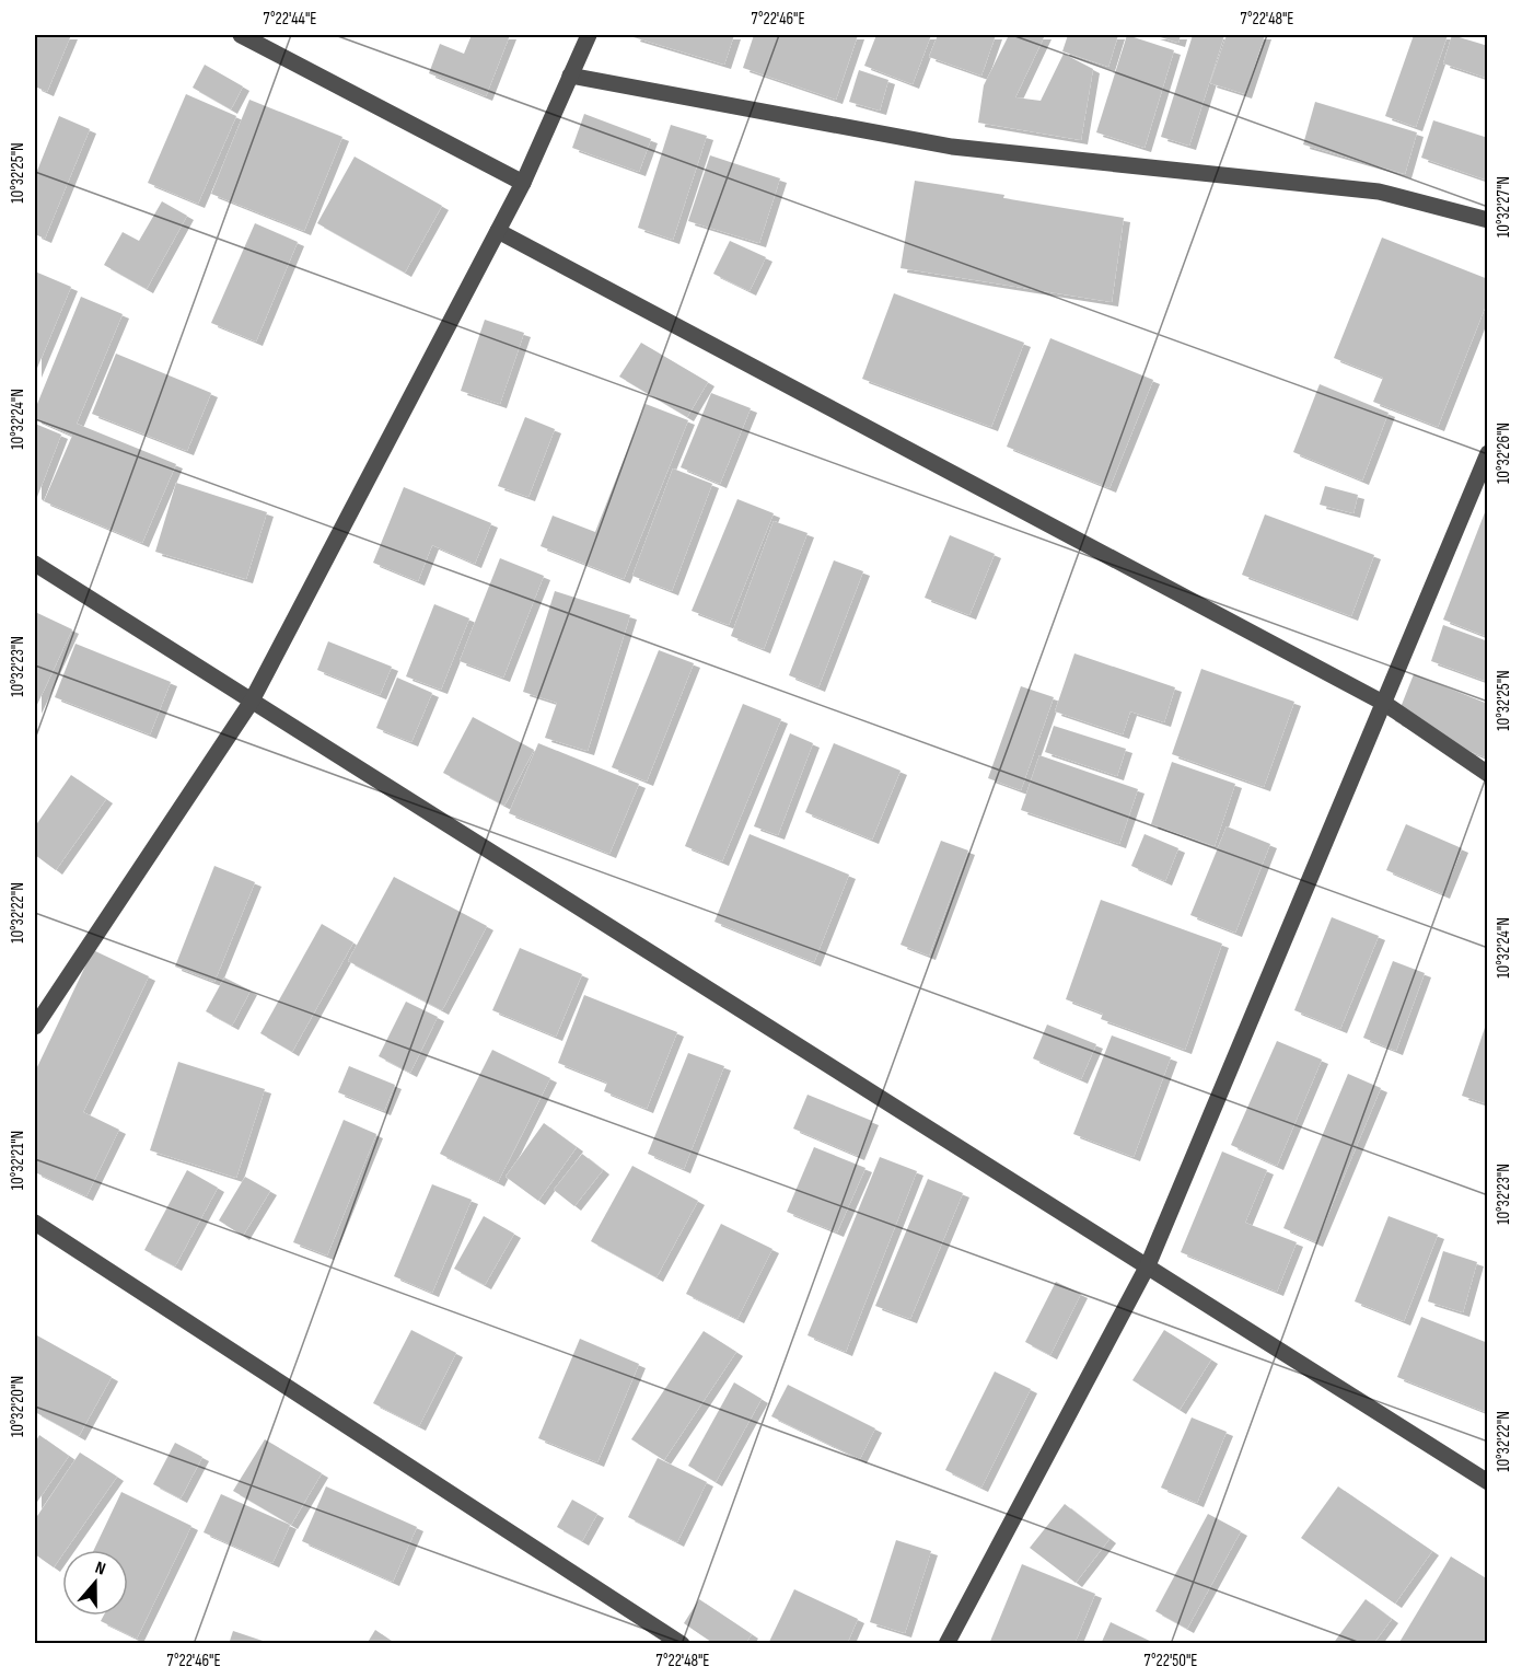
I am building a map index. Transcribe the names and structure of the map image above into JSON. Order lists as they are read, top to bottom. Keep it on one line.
{"north":"top","coordinates":["7°22'44\"E","7°22'46\"E","7°22'48\"E","10°32'25\"N","10°32'27\"N","10°32'24\"N","10°32'26\"N","10°32'23\"N","10°32'22\"N","10°32'21\"N","10°32'20\"N","7°22'50\"E"]}
